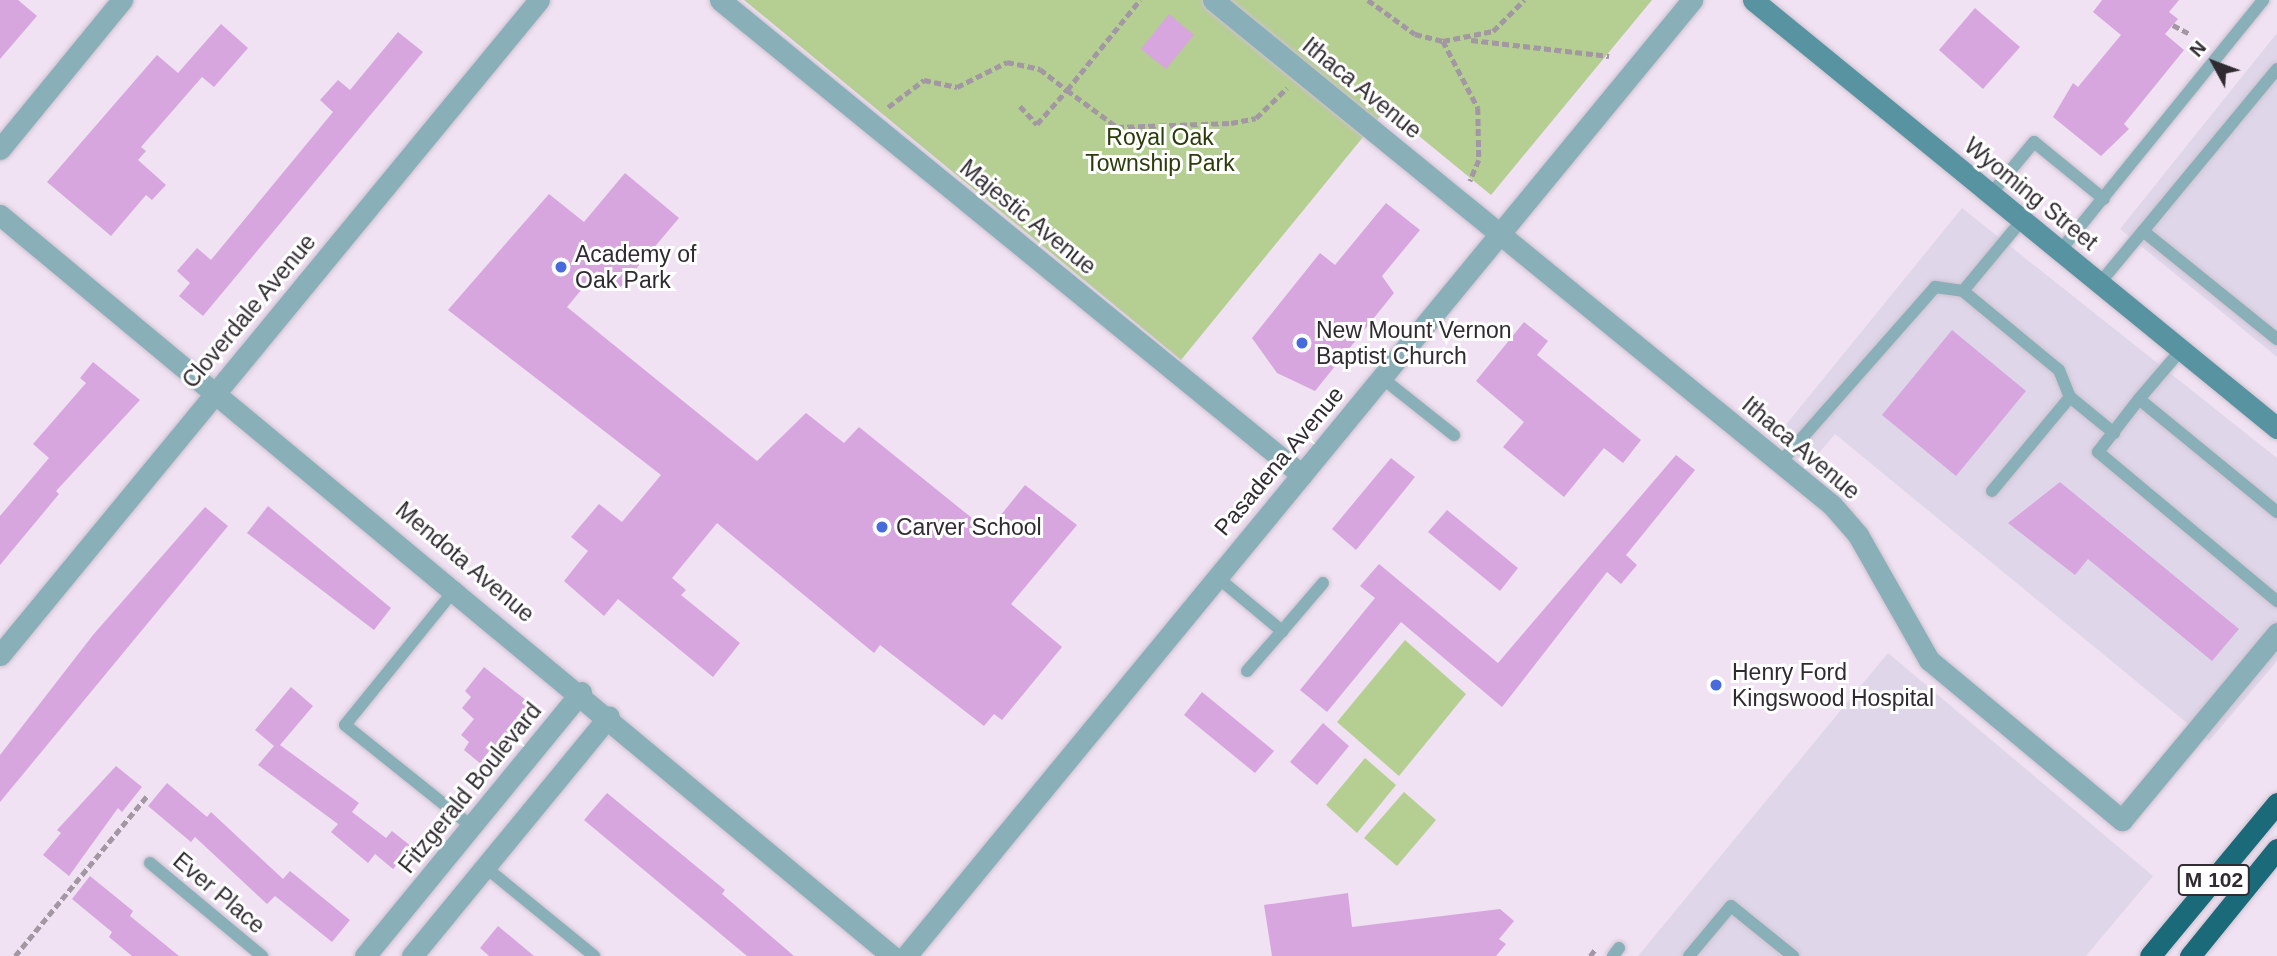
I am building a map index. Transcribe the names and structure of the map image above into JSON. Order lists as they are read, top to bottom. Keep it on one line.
{"streets":{"highway":["M 102"],"street":["Ithaca Avenue","Wyoming Street","Majestic Avenue","Cloverdale Avenue","Pasadena Avenue","Mendota Avenue","Fitzgerald Boulevard"],"lane":["Ever Place"]},"crossings":[["Ithaca Avenue","Pasadena Avenue"],["Majestic Avenue","Pasadena Avenue"],["Cloverdale Avenue","Mendota Avenue"],["Mendota Avenue","Fitzgerald Boulevard"]],"parks":["Royal Oak Township Park"],"places":["Academy of Oak Park","New Mount Vernon Baptist Church","Carver School","Henry Ford Kingswood Hospital"],"north":"top left"}
